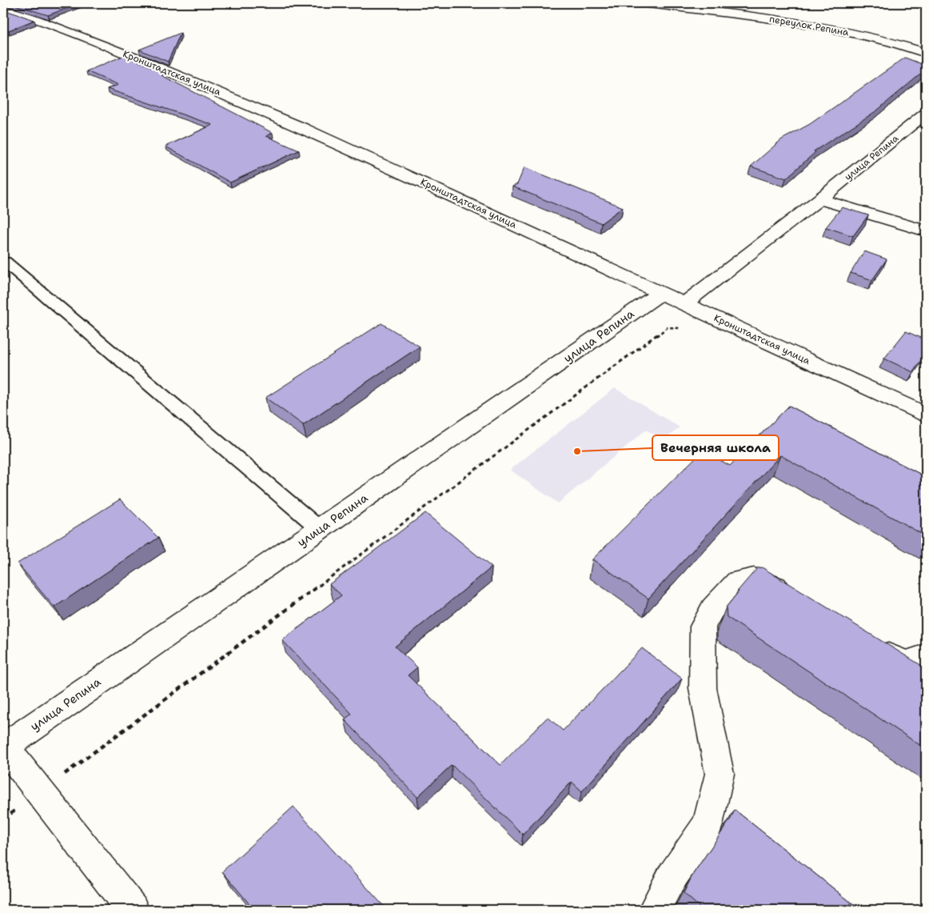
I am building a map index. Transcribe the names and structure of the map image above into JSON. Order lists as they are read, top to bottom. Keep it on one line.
{"streets":{"street":["переулок Репина","Кронштадтская улица","улица Репина"]},"crossings":[["Кронштадтская улица","улица Репина"]],"places":["Вечерняя школа"]}
